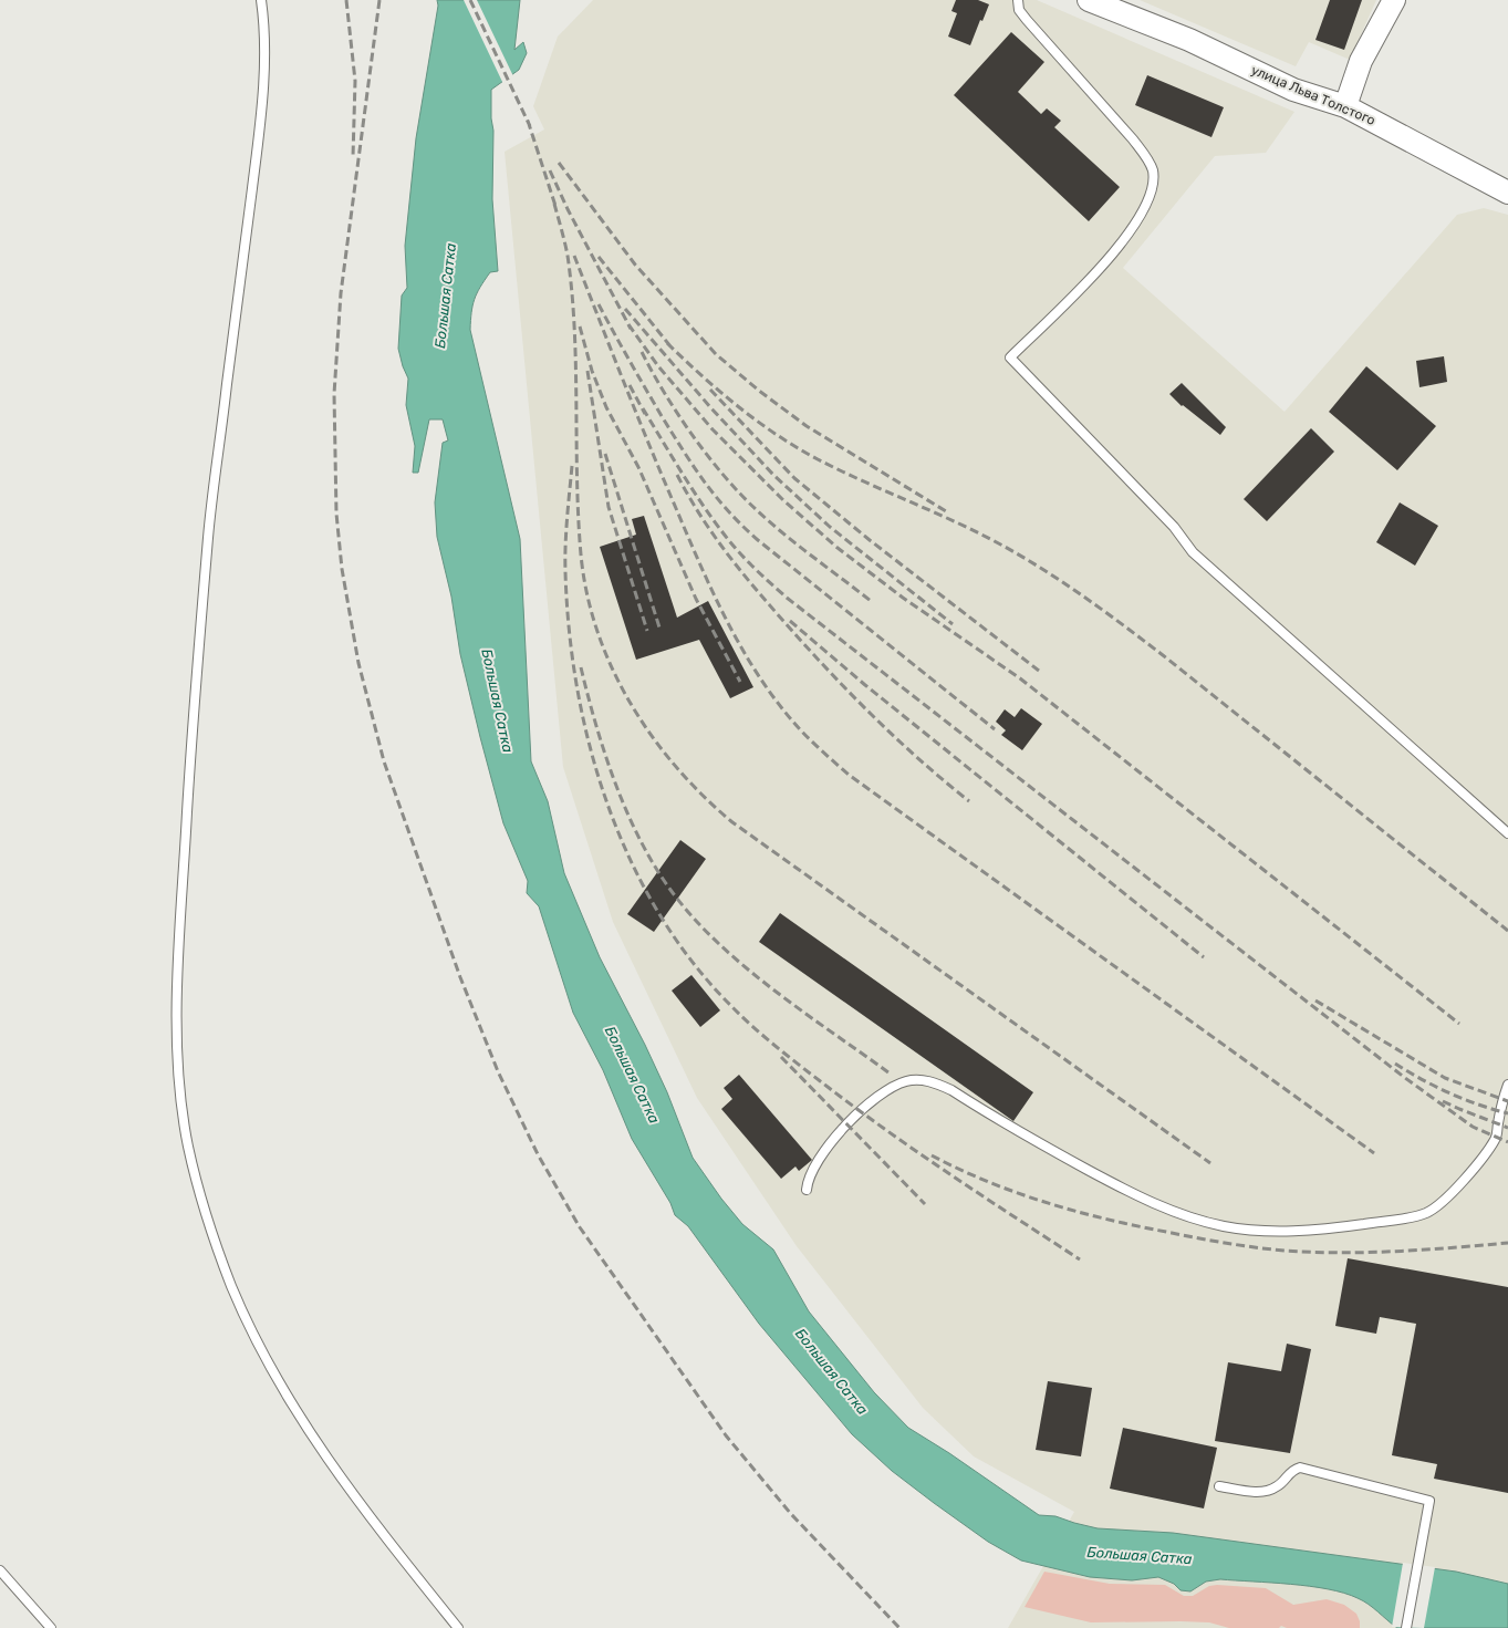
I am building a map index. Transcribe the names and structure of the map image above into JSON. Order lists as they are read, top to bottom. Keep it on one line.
{"streets":{"street":["улица Льва Толстого"]},"water":["Большая Сатка"]}
